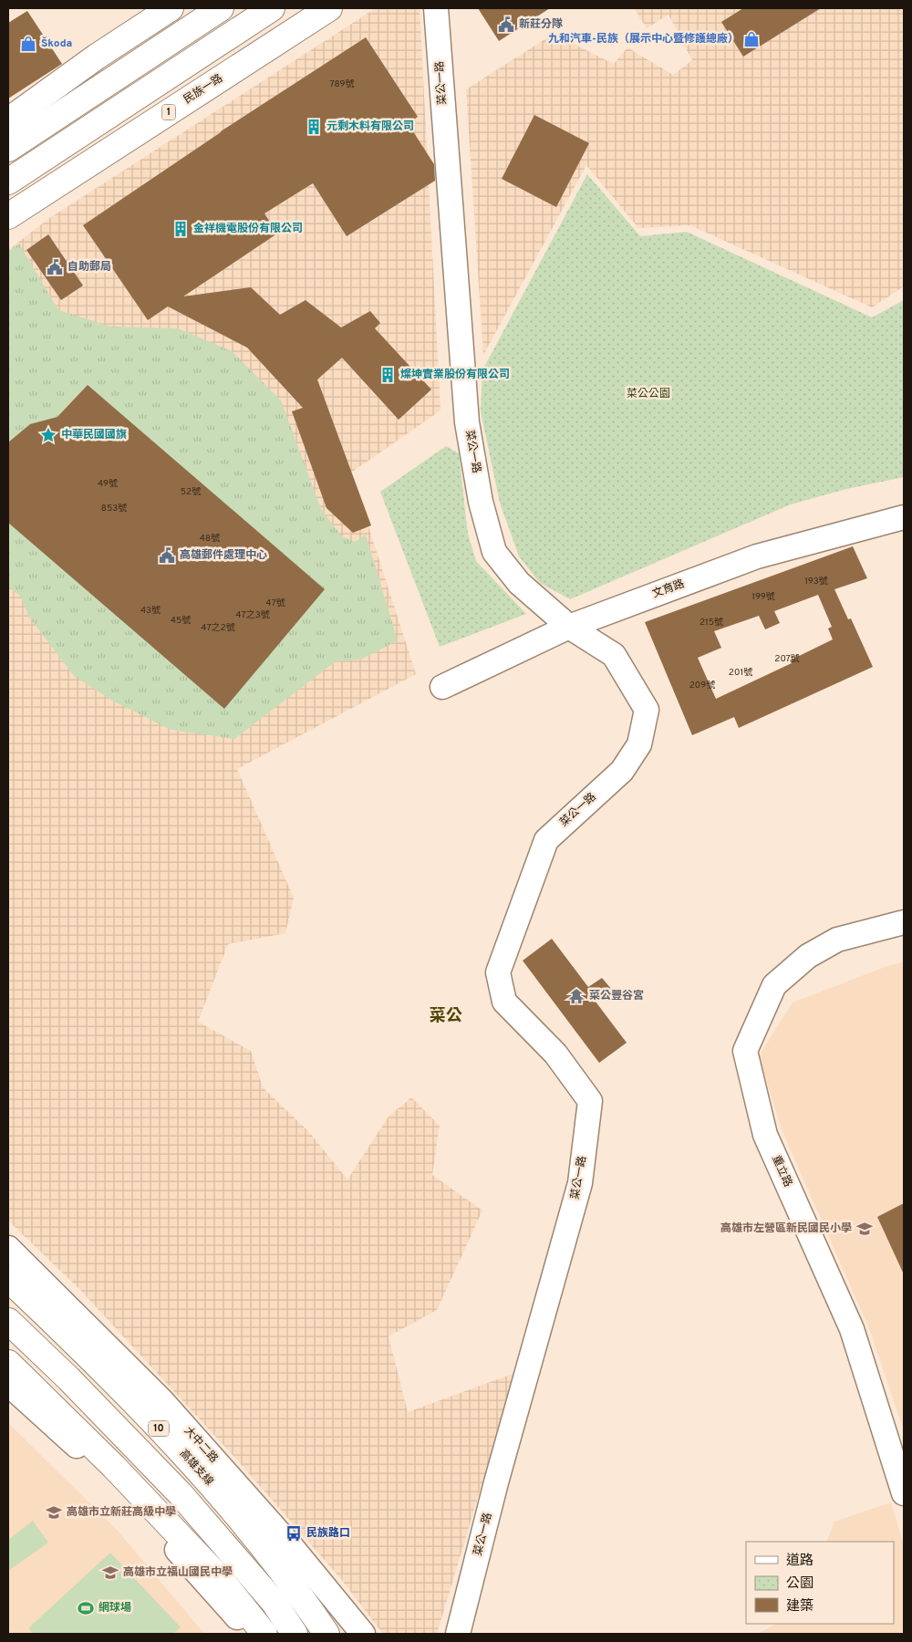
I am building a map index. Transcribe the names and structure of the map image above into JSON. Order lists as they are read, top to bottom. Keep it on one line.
{"streets":{"main road":["民族一路","1","10","高雄支線"],"street":["菜公一路","文育路","重立路","大中二路"]},"crossings":[["菜公一路","文育路"]],"districts":["菜公"],"parks":["菜公公園"],"places":{"public building":["新莊分隊","自助郵局","高雄郵件處理中心"],"shop":["九和汽車-民族（展示中心暨修護總廠）","Škoda"],"building":["元剩木料有限公司","金祥機電股份有限公司","燦坤實業股份有限公司"],"place":["中華民國國旗"],"temple":["菜公豐谷宮"],"school or university":["高雄市左營區新民國民小學","高雄市立新莊高級中學","高雄市立福山國民中學"],"bus stop":["民族路口"],"sports":["網球場"]},"house_numbers":["789號","49號","52號","853號","48號","193號","199號","47號","43號","47之3號","45號","215號","47之2號","207號","201號","209號"],"legend":["道路","公園","建築"]}
